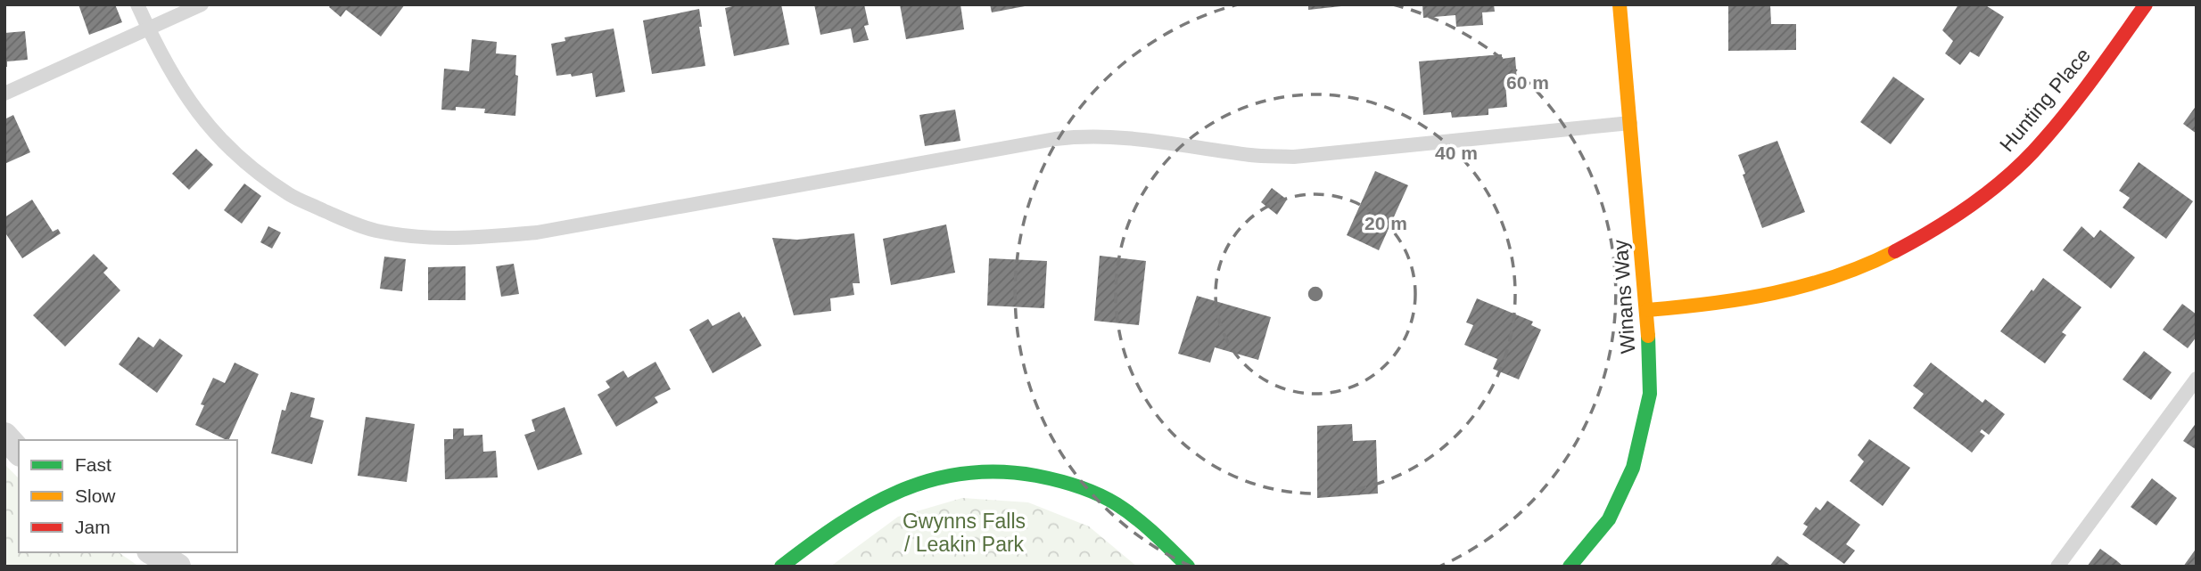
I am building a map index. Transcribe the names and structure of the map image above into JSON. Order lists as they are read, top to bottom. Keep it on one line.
{"streets":{"street":["Hunting Place","Winans Way"]},"crossings":[["Hunting Place","Winans Way"]],"parks":["Gwynns Falls / Leakin Park"],"legend":["Fast","Slow","Jam"],"rings":["60 m","40 m","20 m"]}
